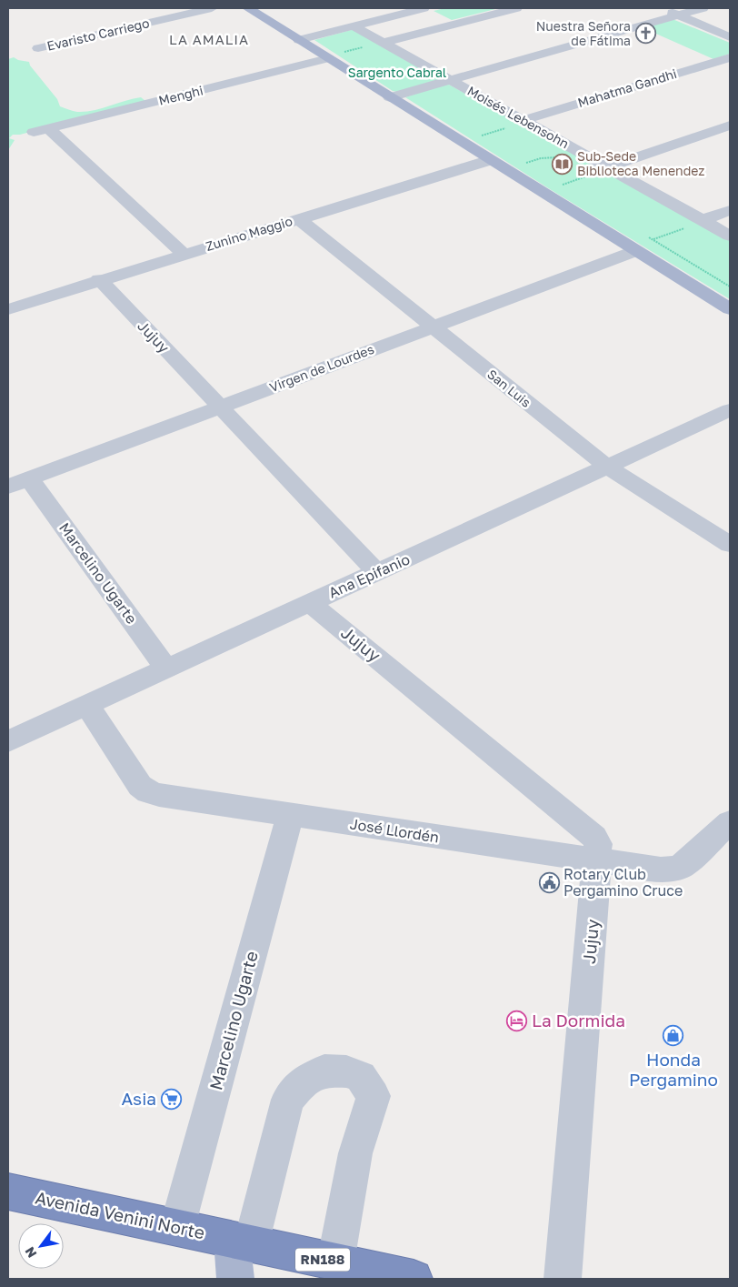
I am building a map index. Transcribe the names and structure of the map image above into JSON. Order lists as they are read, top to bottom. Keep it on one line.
{"streets":{"highway":["Avenida Venini Norte","RN188"],"street":["Evaristo Carriego","Mahatma Gandhi","Menghi","Moisés Lebensohn","Zunino Maggio","Jujuy","Virgen de Lourdes","San Luis","Marcelino Ugarte","Ana Epifanio","José Llordén"]},"crossings":[["Mahatma Gandhi","Moisés Lebensohn"],["Menghi","Zunino Maggio"],["Zunino Maggio","Jujuy"],["Zunino Maggio","San Luis"],["Jujuy","Virgen de Lourdes"],["Jujuy","Ana Epifanio"],["Jujuy","José Llordén"],["Virgen de Lourdes","San Luis"],["Virgen de Lourdes","Marcelino Ugarte"],["San Luis","Ana Epifanio"],["Marcelino Ugarte","Ana Epifanio"],["Marcelino Ugarte","José Llordén"],["Marcelino Ugarte","Avenida Venini Norte"],["Ana Epifanio","José Llordén"],["Avenida Venini Norte","RN188"]],"districts":["LA AMALIA"],"parks":["Sargento Cabral"],"places":{"church":["Nuestra Señora de Fátima"],"library":["Sub-Sede Biblioteca Menendez"],"public building":["Rotary Club Pergamino Cruce"],"hotel":["La Dormida"],"shop":["Honda Pergamino"],"supermarket":["Asia"]},"north":"bottom left"}
